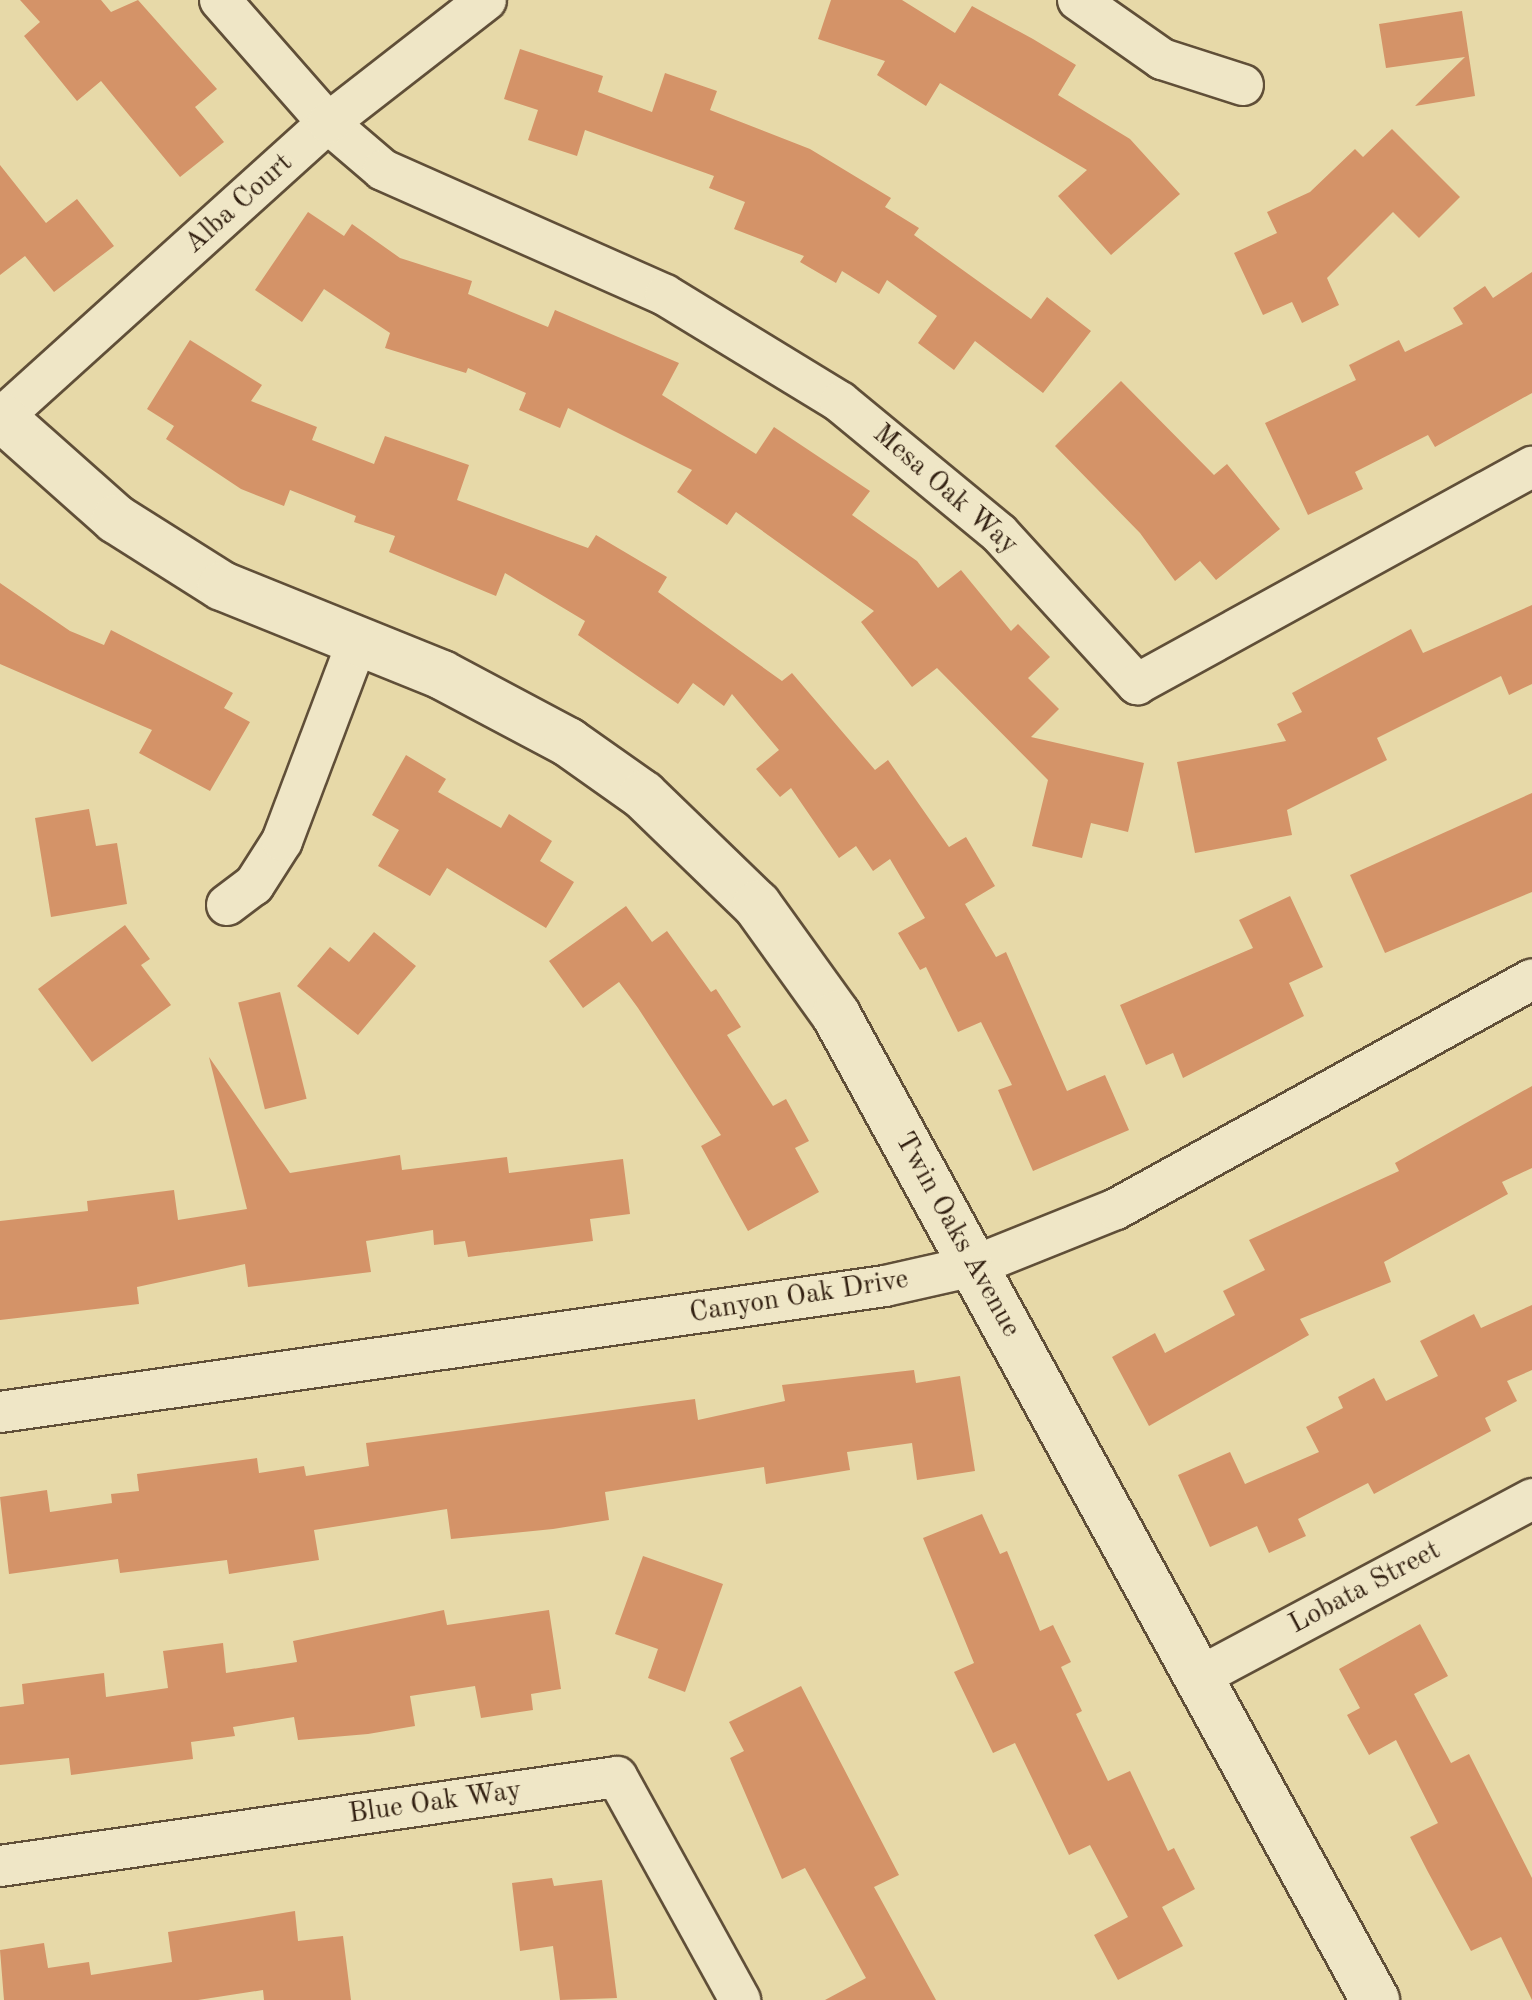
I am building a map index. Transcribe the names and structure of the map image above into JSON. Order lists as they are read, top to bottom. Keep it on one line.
{"streets":{"street":["Alba Court","Mesa Oak Way","Twin Oaks Avenue","Canyon Oak Drive","Lobata Street","Blue Oak Way"]},"crossings":[["Alba Court","Mesa Oak Way"],["Alba Court","Twin Oaks Avenue"],["Twin Oaks Avenue","Canyon Oak Drive"],["Twin Oaks Avenue","Lobata Street"]]}
